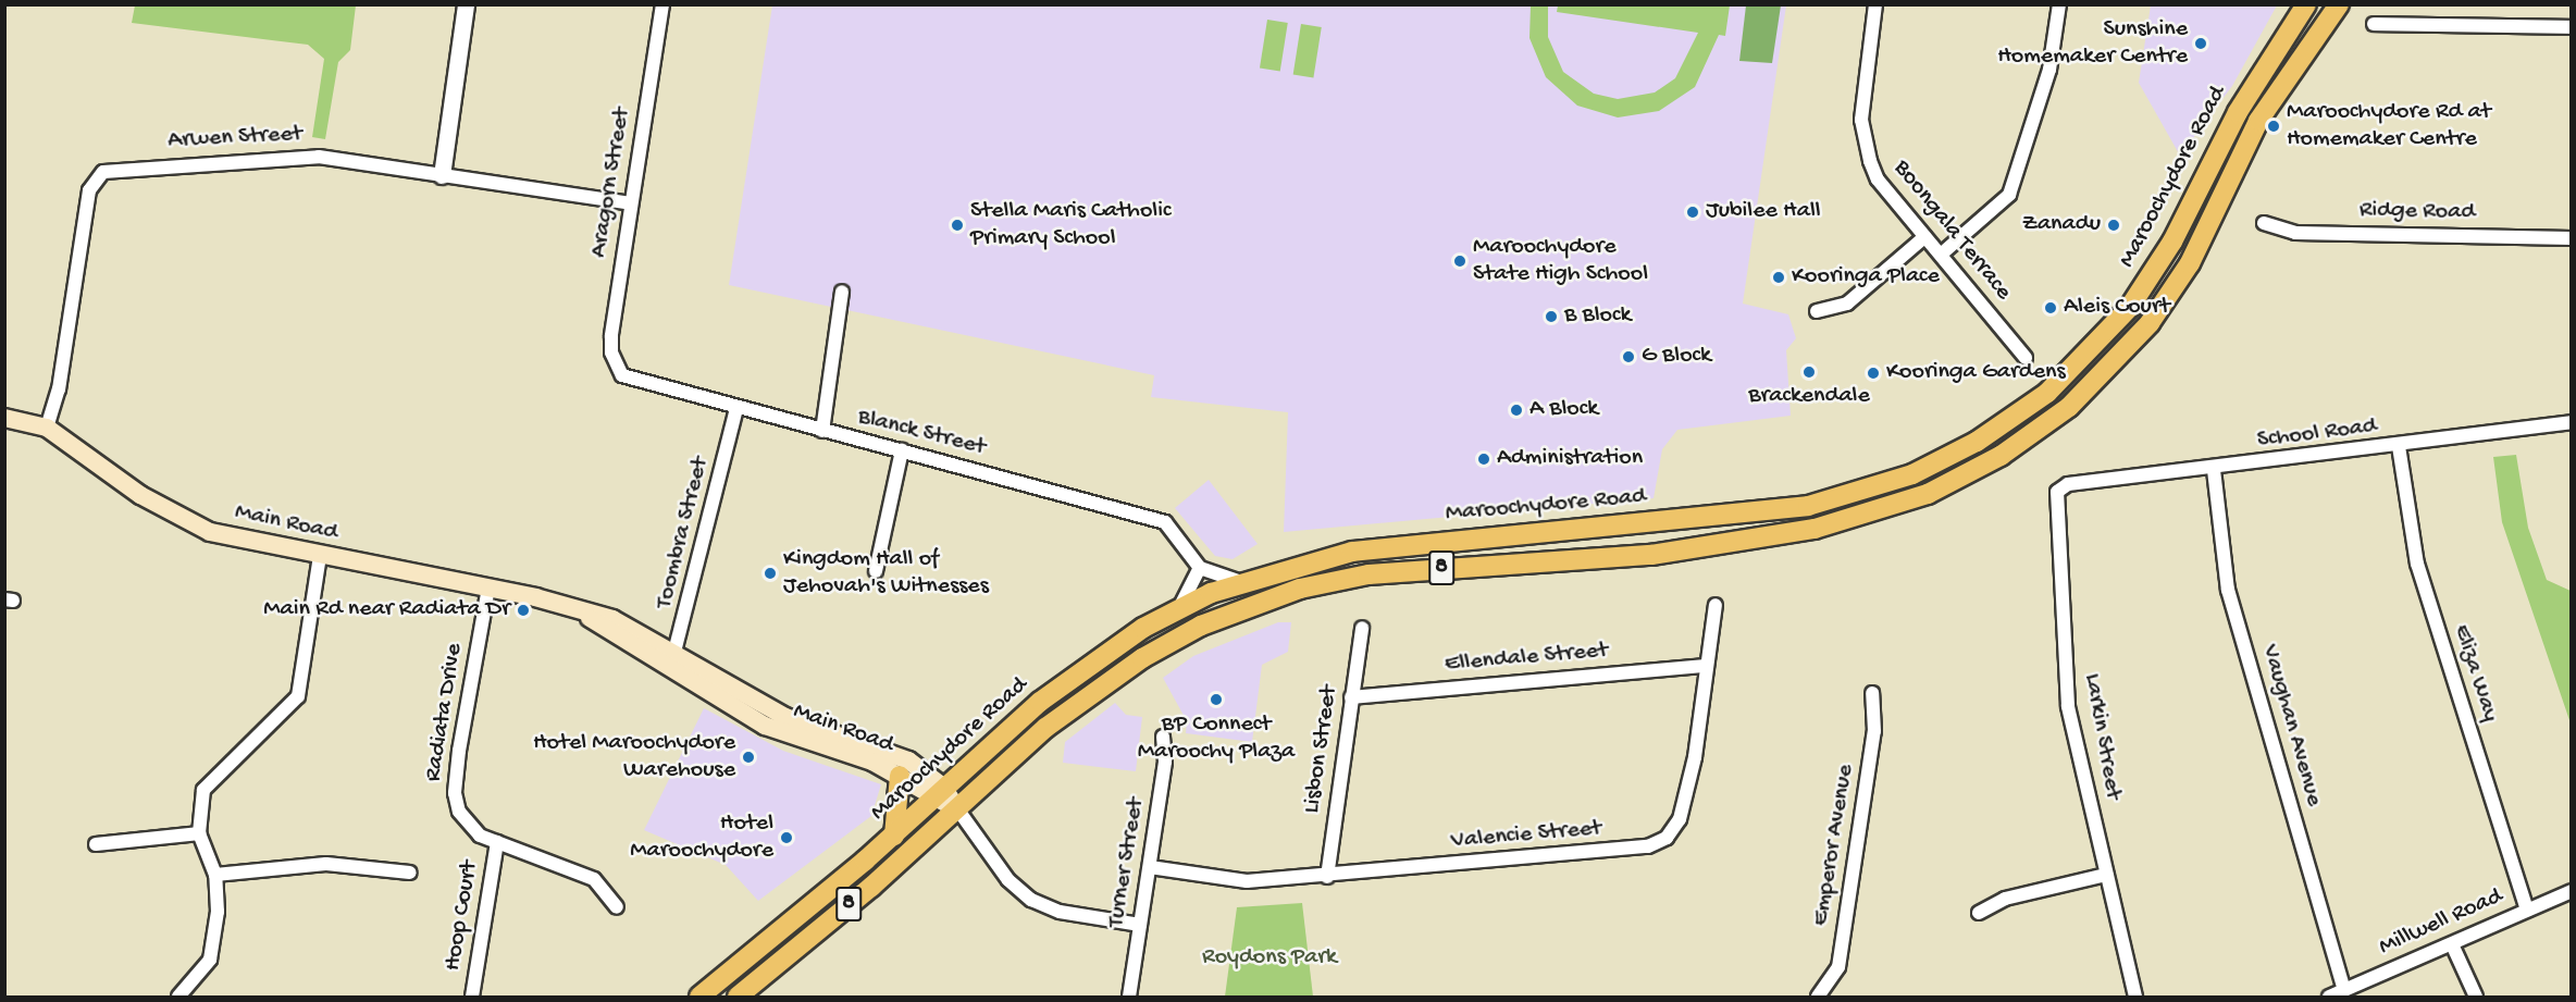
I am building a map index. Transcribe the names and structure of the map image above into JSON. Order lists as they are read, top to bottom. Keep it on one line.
{"streets":{"main road":["Maroochydore Road","Main Road","8"],"street":["Arwen Street","Aragorn Street","Ridge Road","Boongala Terrace","Blanck Street","School Road","Toombra Street","Ellendale Street","Eliza Way","Radiata Drive","Vaughan Avenue","Larkin Street","Lisbon Street","Valencie Street","Emperor Avenue","Turner Street","Hoop Court","Millwell Road"]},"crossings":[["Arwen Street","Aragorn Street"],["Arwen Street","Main Road"],["Maroochydore Road","Main Road"],["Aragorn Street","Blanck Street"],["Blanck Street","Toombra Street"],["School Road","Eliza Way"],["School Road","Vaughan Avenue"],["School Road","Larkin Street"],["Main Road","Toombra Street"],["Main Road","Radiata Drive"],["Ellendale Street","Lisbon Street"],["Ellendale Street","Valencie Street"],["Eliza Way","Millwell Road"],["Radiata Drive","Hoop Court"],["Vaughan Avenue","Millwell Road"],["Lisbon Street","Valencie Street"],["Valencie Street","Turner Street"]],"parks":["Roydons Park"],"places":["Sunshine Homemaker Centre","Maroochydore Rd at Homemaker Centre","Jubilee Hall","Stella Maris Catholic Primary School","Zanadu","Maroochydore State High School","Kooringa Place","Aleis Court","B Block","G Block","Brackendale","Kooringa Gardens","A Block","Administration","Kingdom Hall of Jehovah's Witnesses","Main Rd near Radiata Dr","BP Connect Maroochy Plaza","Hotel Maroochydore Warehouse","Hotel Maroochydore"]}
